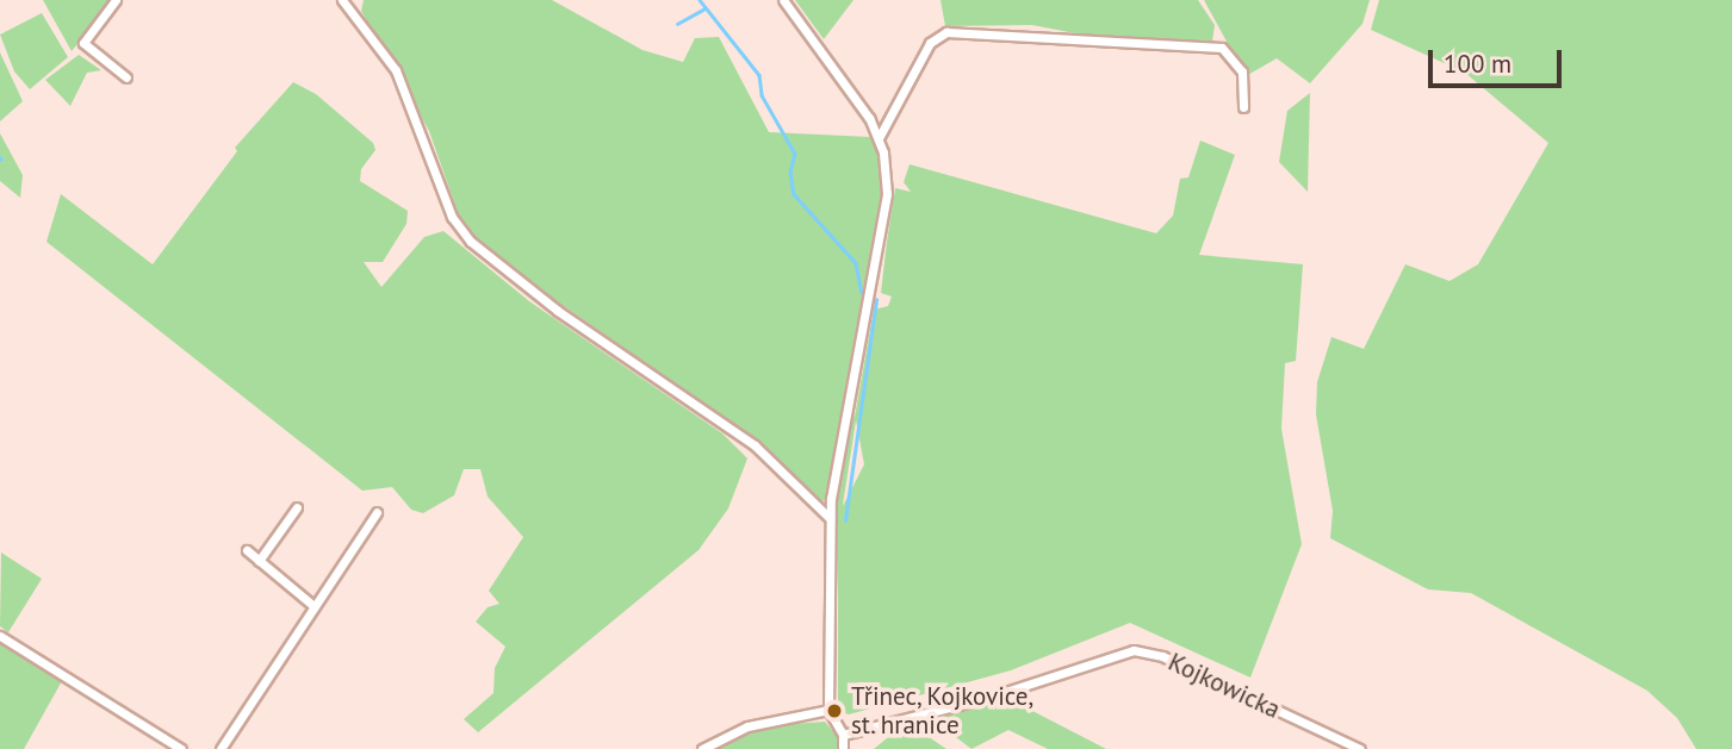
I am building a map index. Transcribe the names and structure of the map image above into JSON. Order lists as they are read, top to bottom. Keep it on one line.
{"streets":{"street":["Kojkowicka"]},"places":["Třinec, Kojkovice, st. hranice"],"scale_bar":"100 m"}
